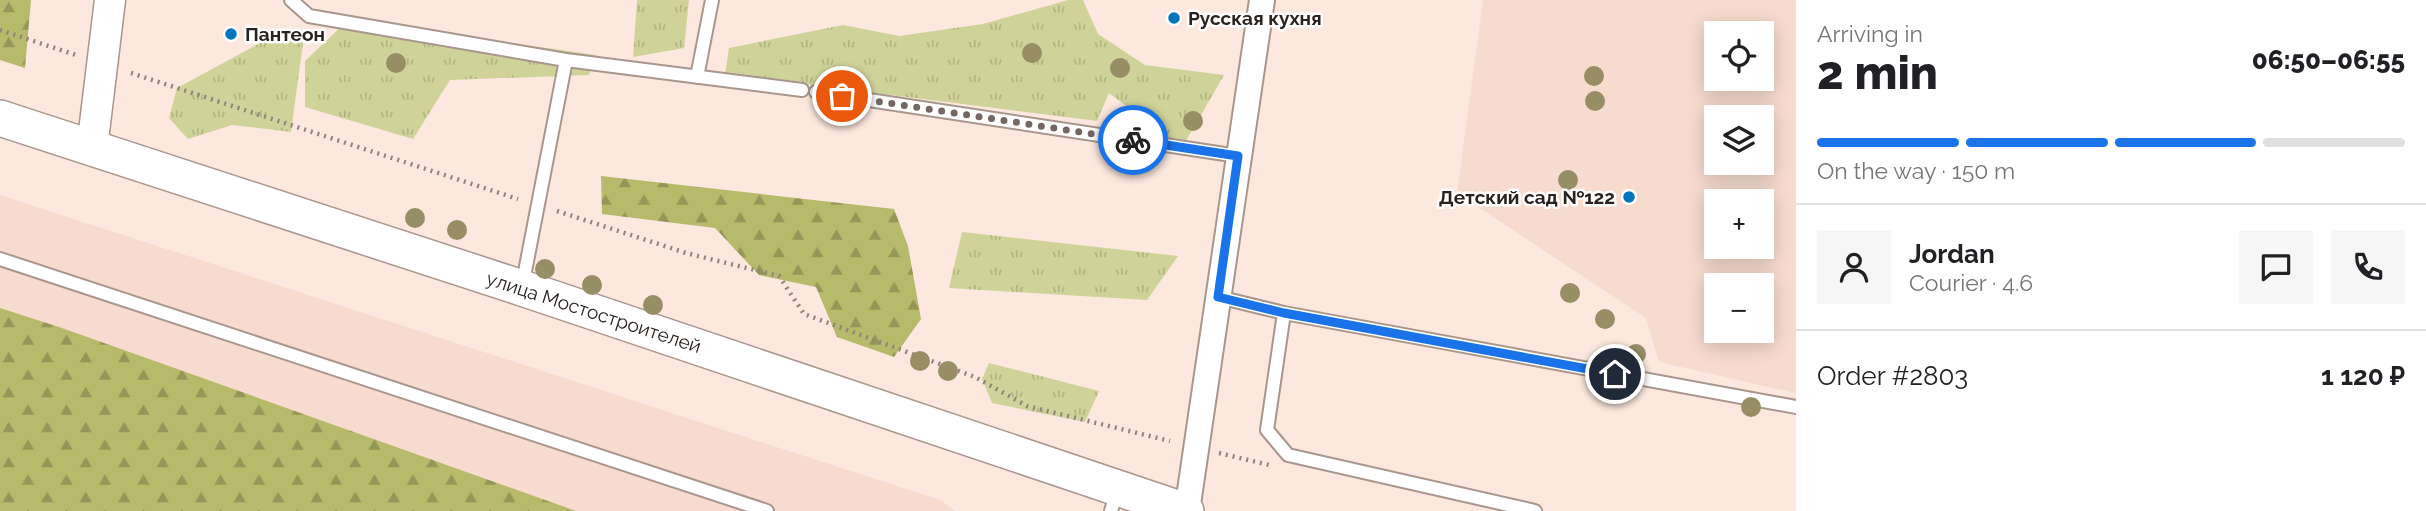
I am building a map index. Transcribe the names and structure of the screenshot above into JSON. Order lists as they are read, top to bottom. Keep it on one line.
{"streets":{"main road":["улица Мостостроителей"]},"places":["Русская кухня","Пантеон","Детский сад №122"],"page":{"heading":["2 min","Arriving in","06:50–06:55"],"panel":["Jordan","Courier · 4.6","Order #2803","1 120 ₽"],"map_buttons":["+","−"],"bar":"On the way · 150 m"}}
